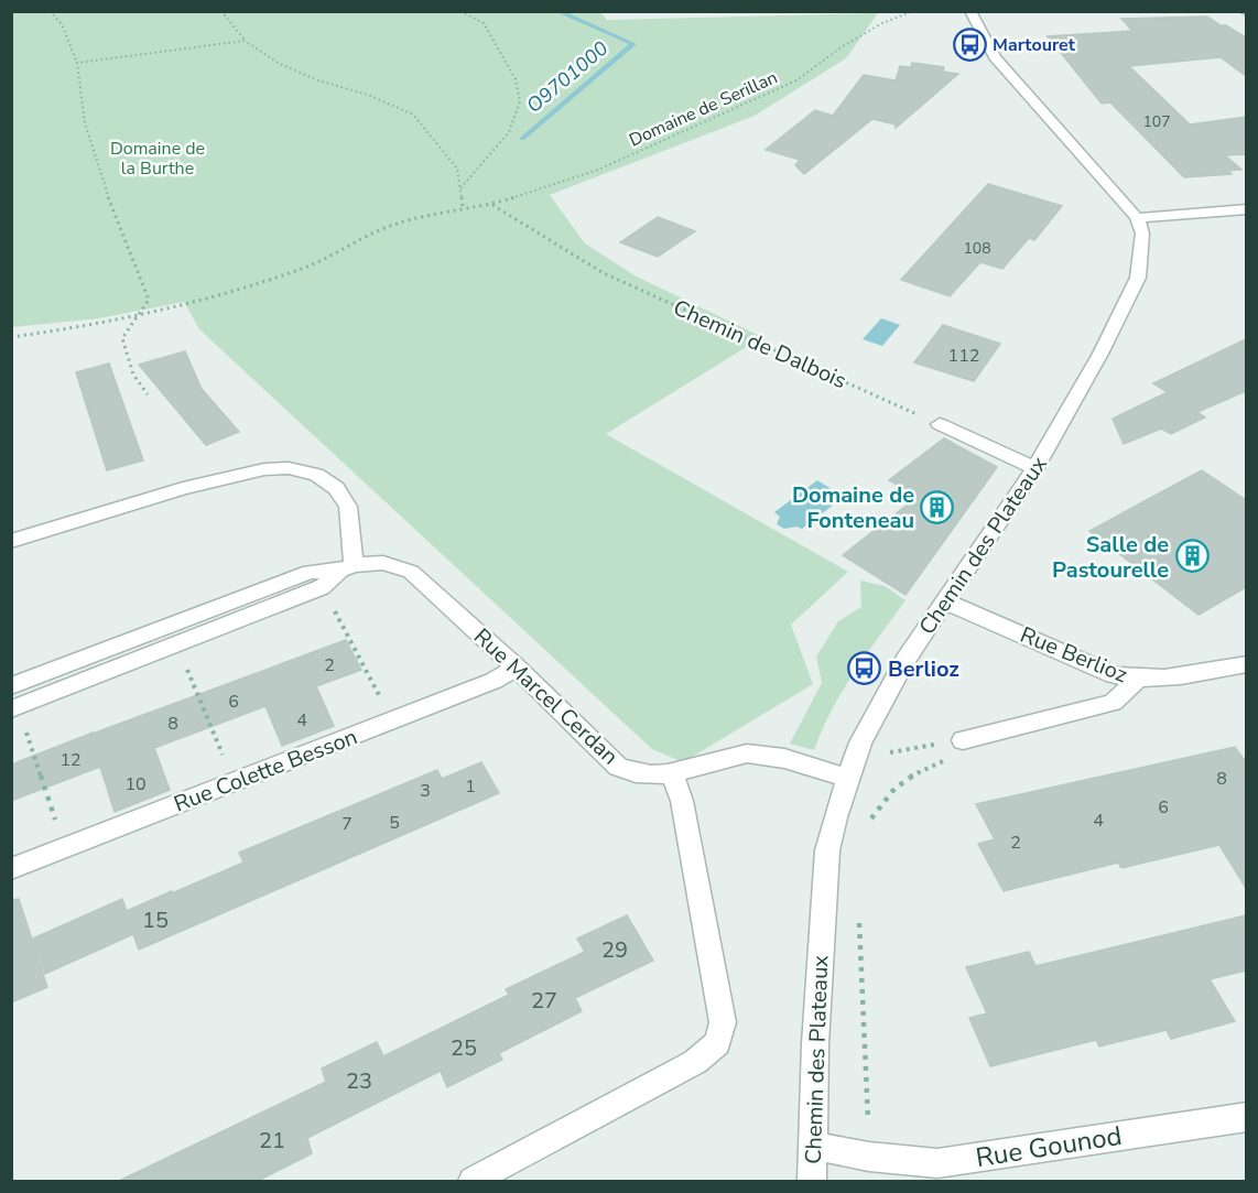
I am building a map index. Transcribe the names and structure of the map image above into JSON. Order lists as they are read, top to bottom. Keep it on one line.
{"streets":{"street":["Chemin des Plateaux","Rue Berlioz","Rue Marcel Cerdan","Rue Colette Besson","Rue Gounod"],"path":["Domaine de Serillan","Chemin de Dalbois"]},"crossings":[["Domaine de Serillan","Chemin de Dalbois"],["Chemin des Plateaux","Rue Berlioz"],["Chemin des Plateaux","Rue Marcel Cerdan"],["Chemin des Plateaux","Rue Gounod"],["Rue Marcel Cerdan","Rue Colette Besson"]],"water":["O9701000"],"parks":["Domaine de la Burthe"],"places":{"bus stop":["Martouret","Berlioz"],"building":["Domaine de Fonteneau","Salle de Pastourelle"]},"house_numbers":["107","108","112","2","6","4","8","12","8","10","1","3","6","4","5","7","2","15","29","27","25","23","21"]}
